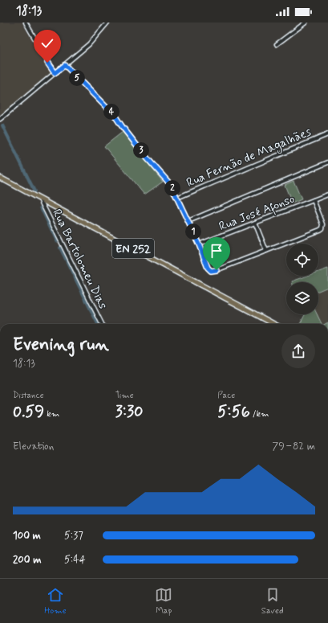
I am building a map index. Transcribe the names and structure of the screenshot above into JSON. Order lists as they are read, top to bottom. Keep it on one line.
{"streets":{"main road":["EN 252"],"street":["Rua Fernão de Magalhães","Rua José Afonso","Rua Bartolomeu Dias"]},"crossings":[["EN 252","Rua Bartolomeu Dias"]],"page":{"status":"18:13","pins":["5","4","3","2","1"],"heading":["Evening run","18:13"],"stats":[["Distance","0.59 km"],["Time","3:30"],["Pace","5:56 /km"]],"chart":["Elevation","79–82 m"],"list":[{"name":"100 m","note":"5:37"},{"name":"200 m","note":"5:44"}],"tabs":["Home","Map","Saved"]}}
